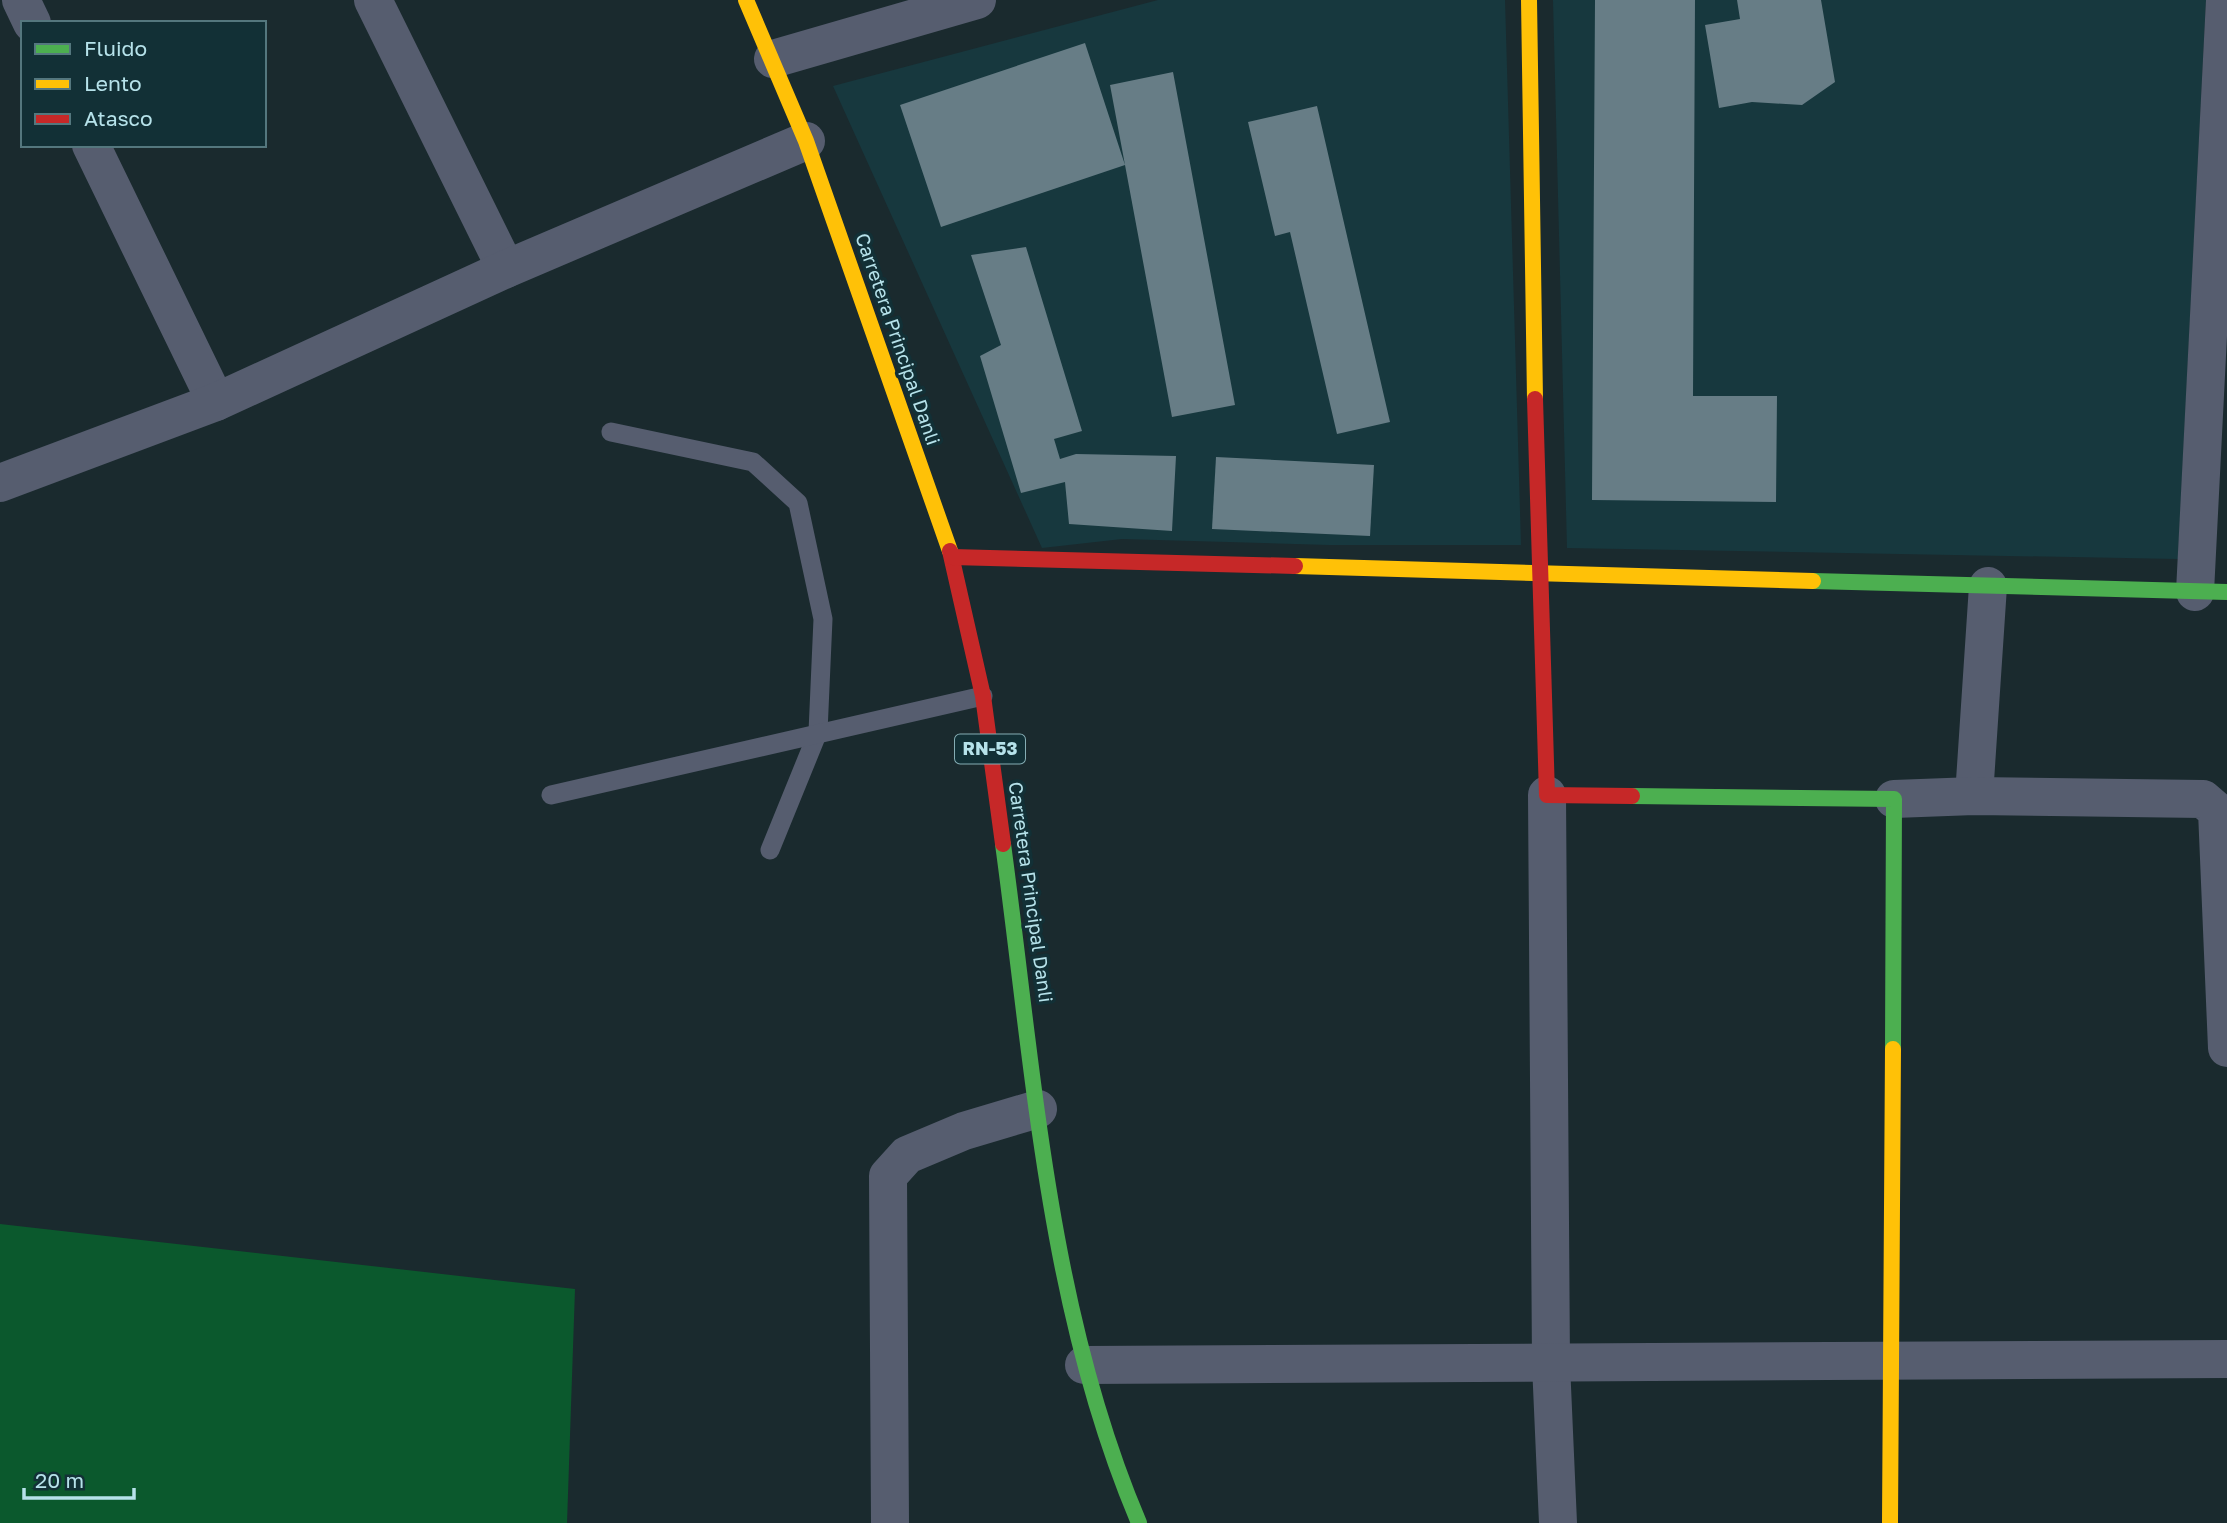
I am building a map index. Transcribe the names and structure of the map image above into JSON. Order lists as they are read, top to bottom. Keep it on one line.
{"streets":{"street":["Carretera Principal Danli","RN-53"]},"legend":["Fluido","Lento","Atasco"],"scale_bar":"20 m"}
